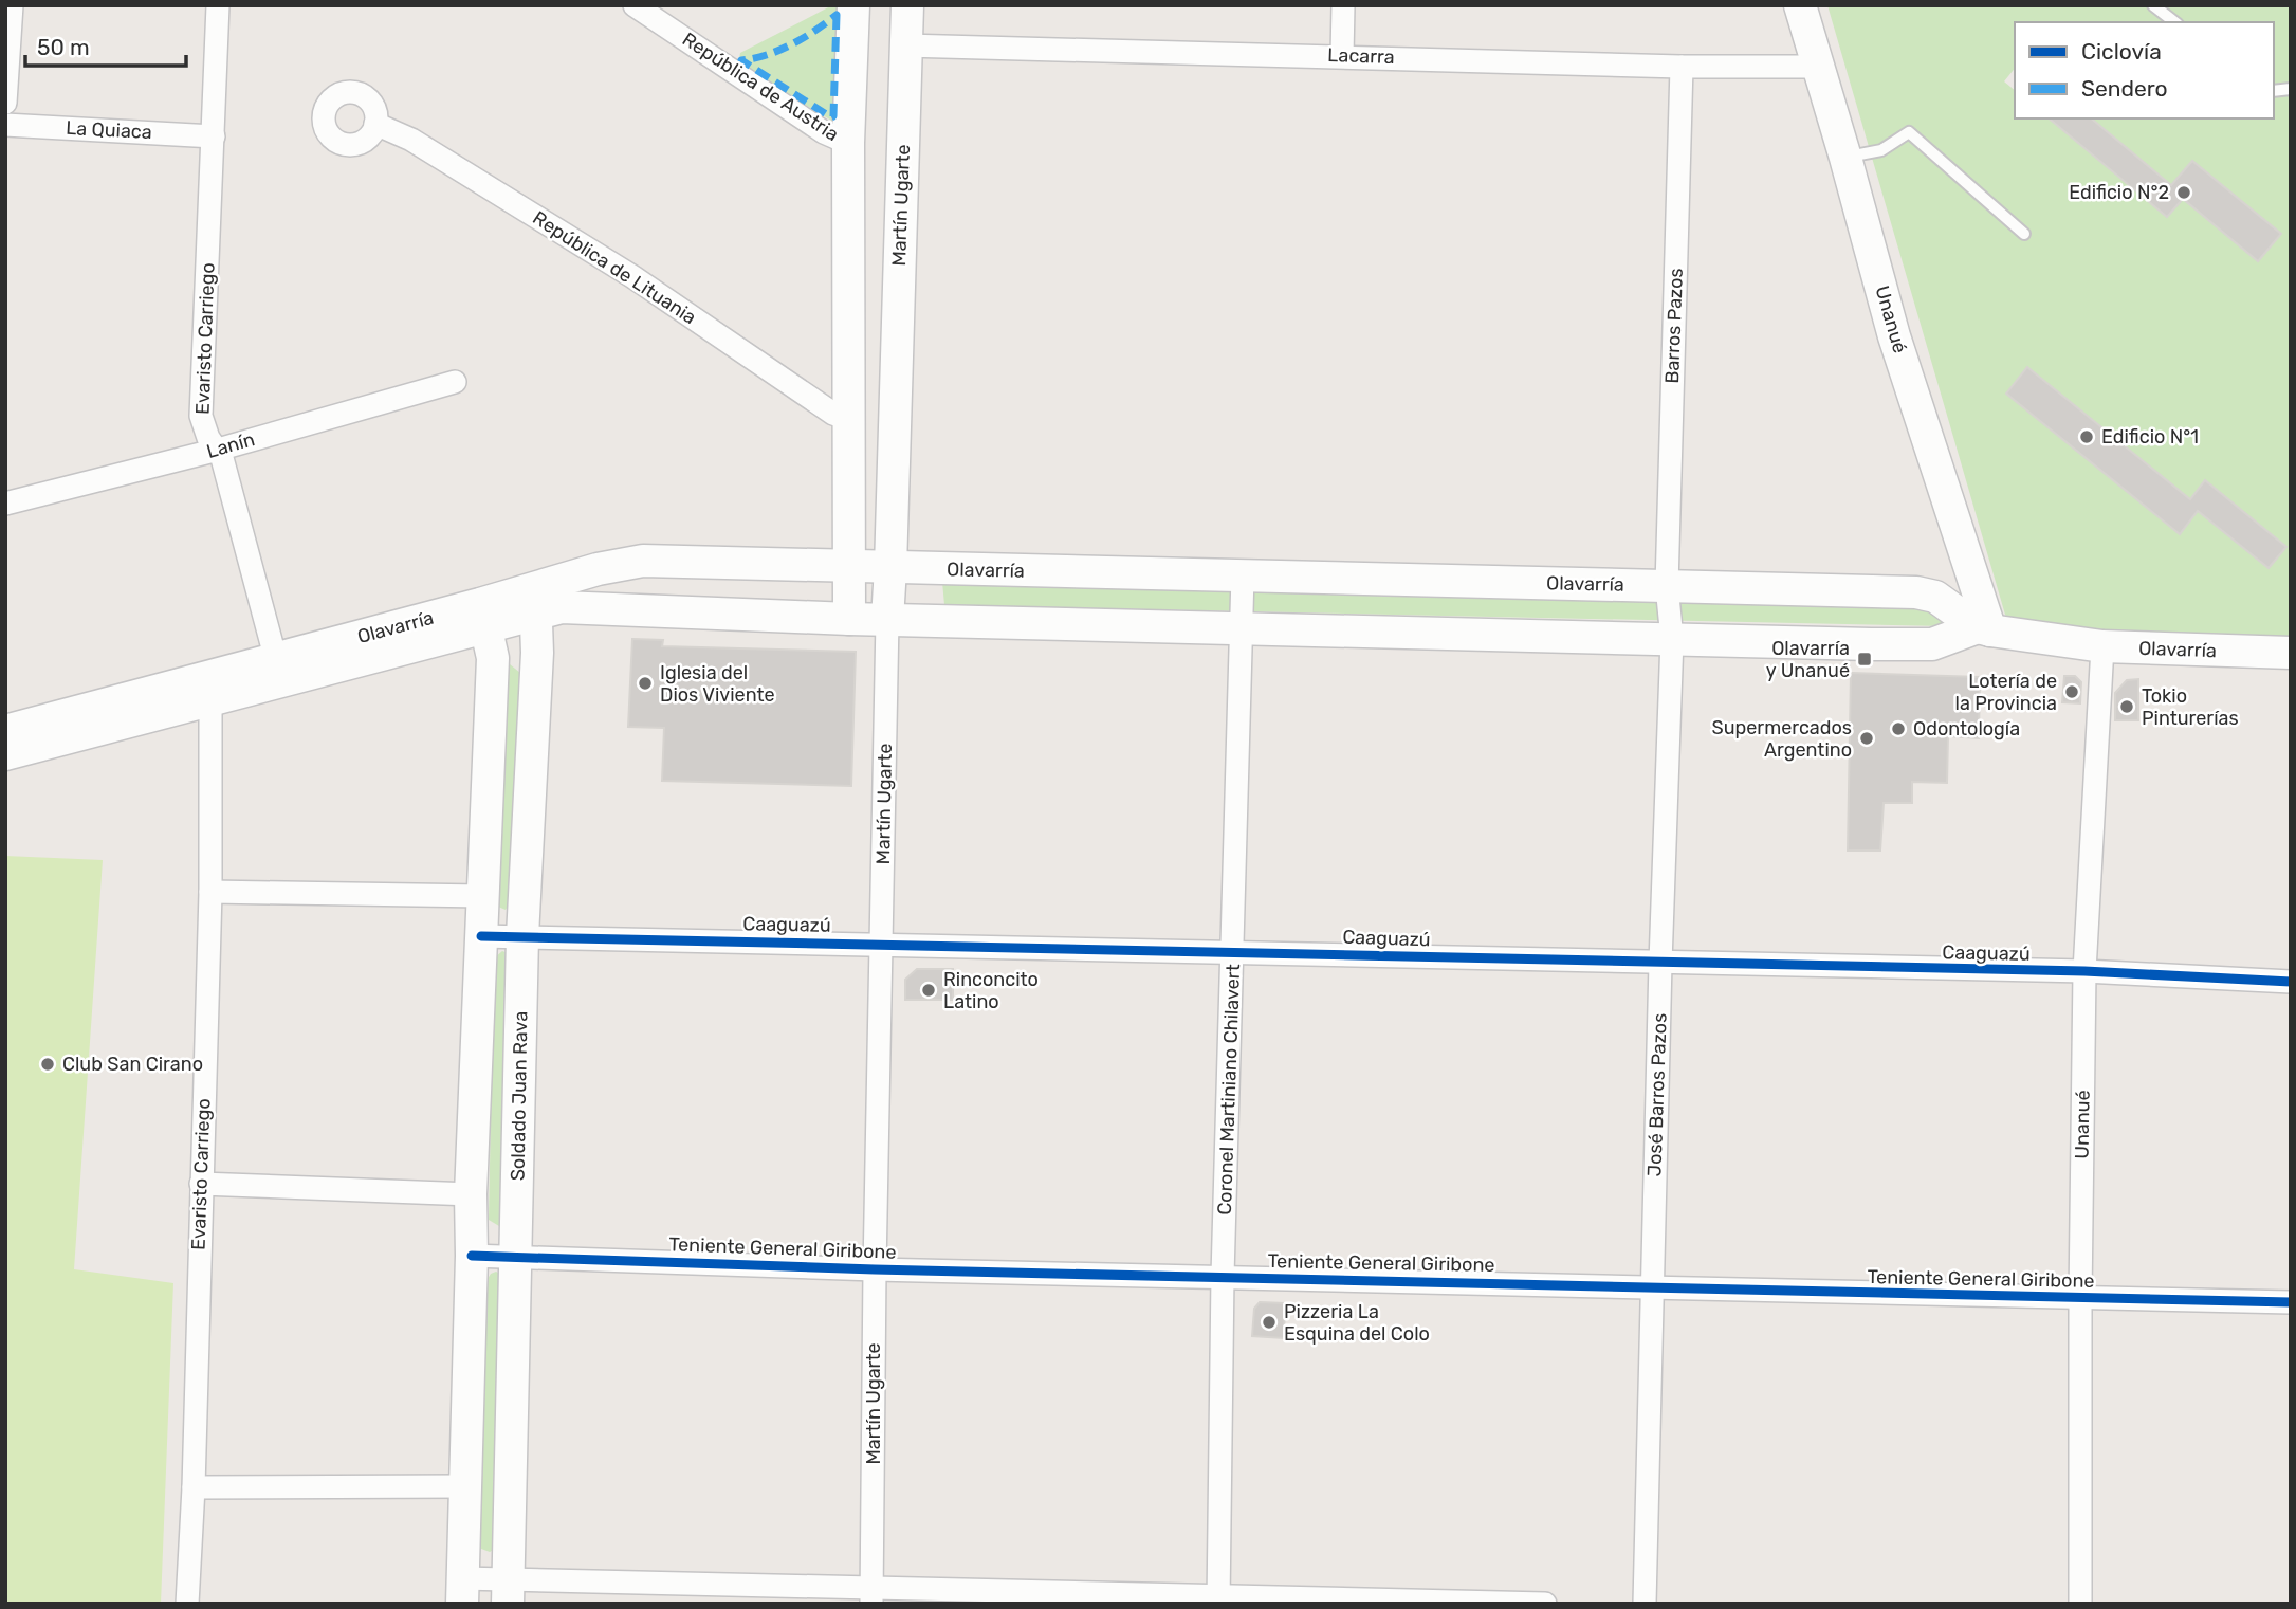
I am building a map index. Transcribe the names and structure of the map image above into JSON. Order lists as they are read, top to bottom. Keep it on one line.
{"streets":{"street":["Lacarra","República de Austria","La Quiaca","Martín Ugarte","República de Lituania","Unanué","Barros Pazos","Evaristo Carriego","Lanín","Olavarría","Caaguazú","Coronel Martiniano Chilavert","José Barros Pazos","Soldado Juan Rava","Teniente General Giribone"]},"crossings":[["Lacarra","Martín Ugarte"],["Lacarra","Unanué"],["Lacarra","Barros Pazos"],["La Quiaca","Evaristo Carriego"],["Martín Ugarte","Olavarría"],["Martín Ugarte","Caaguazú"],["Martín Ugarte","Teniente General Giribone"],["Unanué","Olavarría"],["Unanué","Caaguazú"],["Unanué","Teniente General Giribone"],["Barros Pazos","Olavarría"],["Barros Pazos","José Barros Pazos"],["Evaristo Carriego","Lanín"],["Evaristo Carriego","Olavarría"],["Olavarría","Coronel Martiniano Chilavert"],["Olavarría","José Barros Pazos"],["Olavarría","Soldado Juan Rava"],["Caaguazú","Coronel Martiniano Chilavert"],["Caaguazú","José Barros Pazos"],["Caaguazú","Soldado Juan Rava"],["Coronel Martiniano Chilavert","Teniente General Giribone"],["José Barros Pazos","Teniente General Giribone"],["Soldado Juan Rava","Teniente General Giribone"]],"places":{"other":["Edificio N°2","Edificio N°1","Iglesia del Dios Viviente","Lotería de la Provincia","Tokio Pinturerías","Odontología","Supermercados Argentino","Rinconcito Latino","Club San Cirano","Pizzeria La Esquina del Colo"],"transit":["Olavarría y Unanué"]},"legend":["Ciclovía","Sendero"],"scale_bar":"50 m"}
